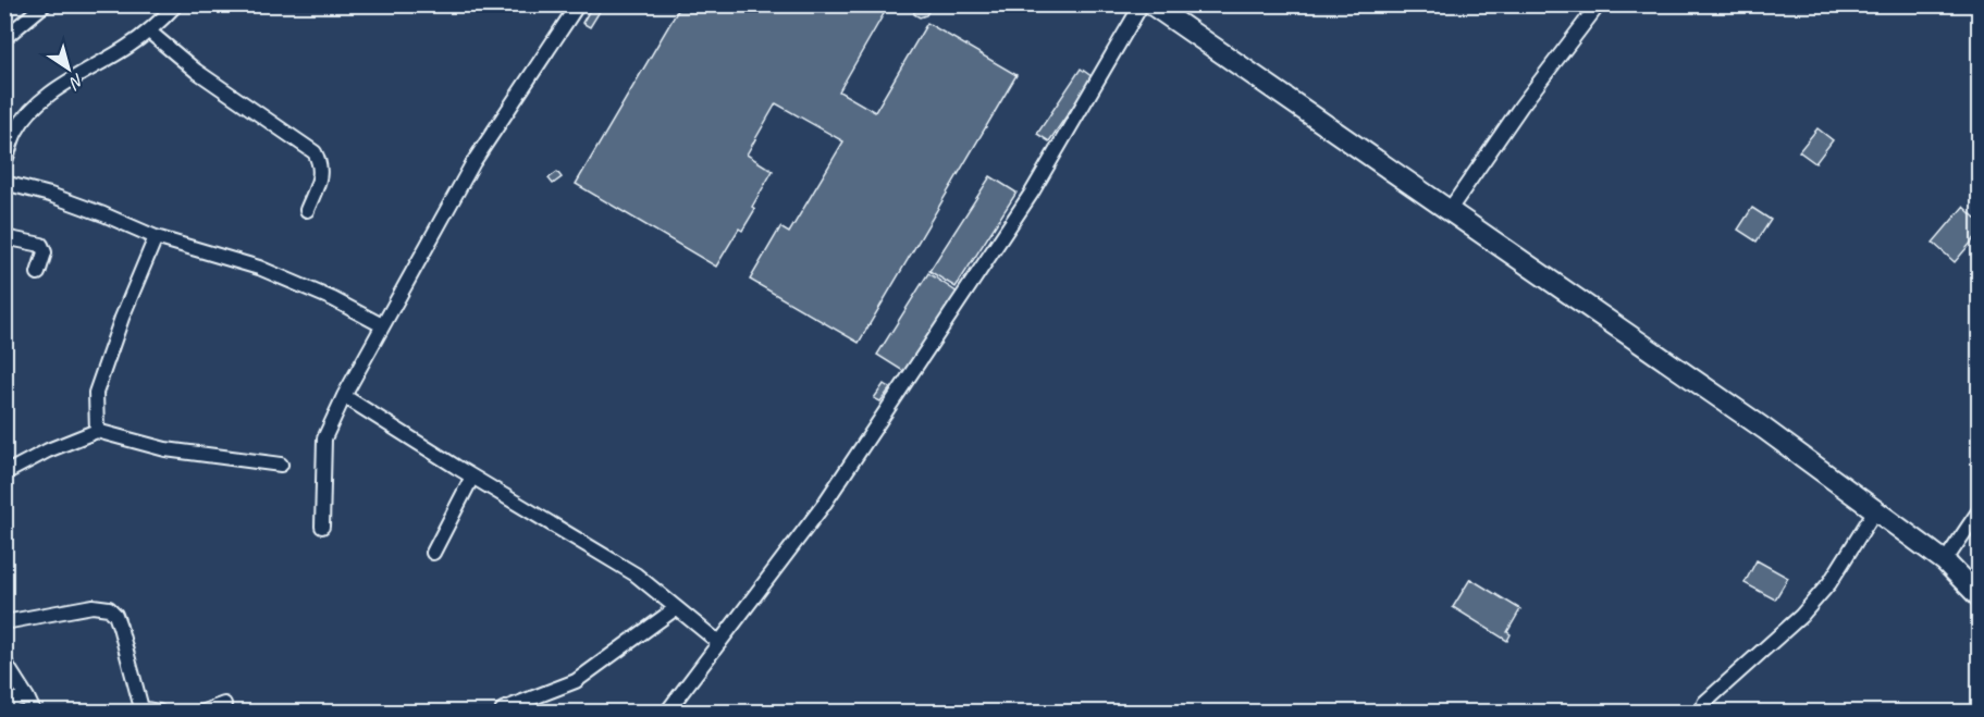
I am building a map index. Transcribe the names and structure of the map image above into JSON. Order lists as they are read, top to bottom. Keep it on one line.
{"north":"bottom right"}
